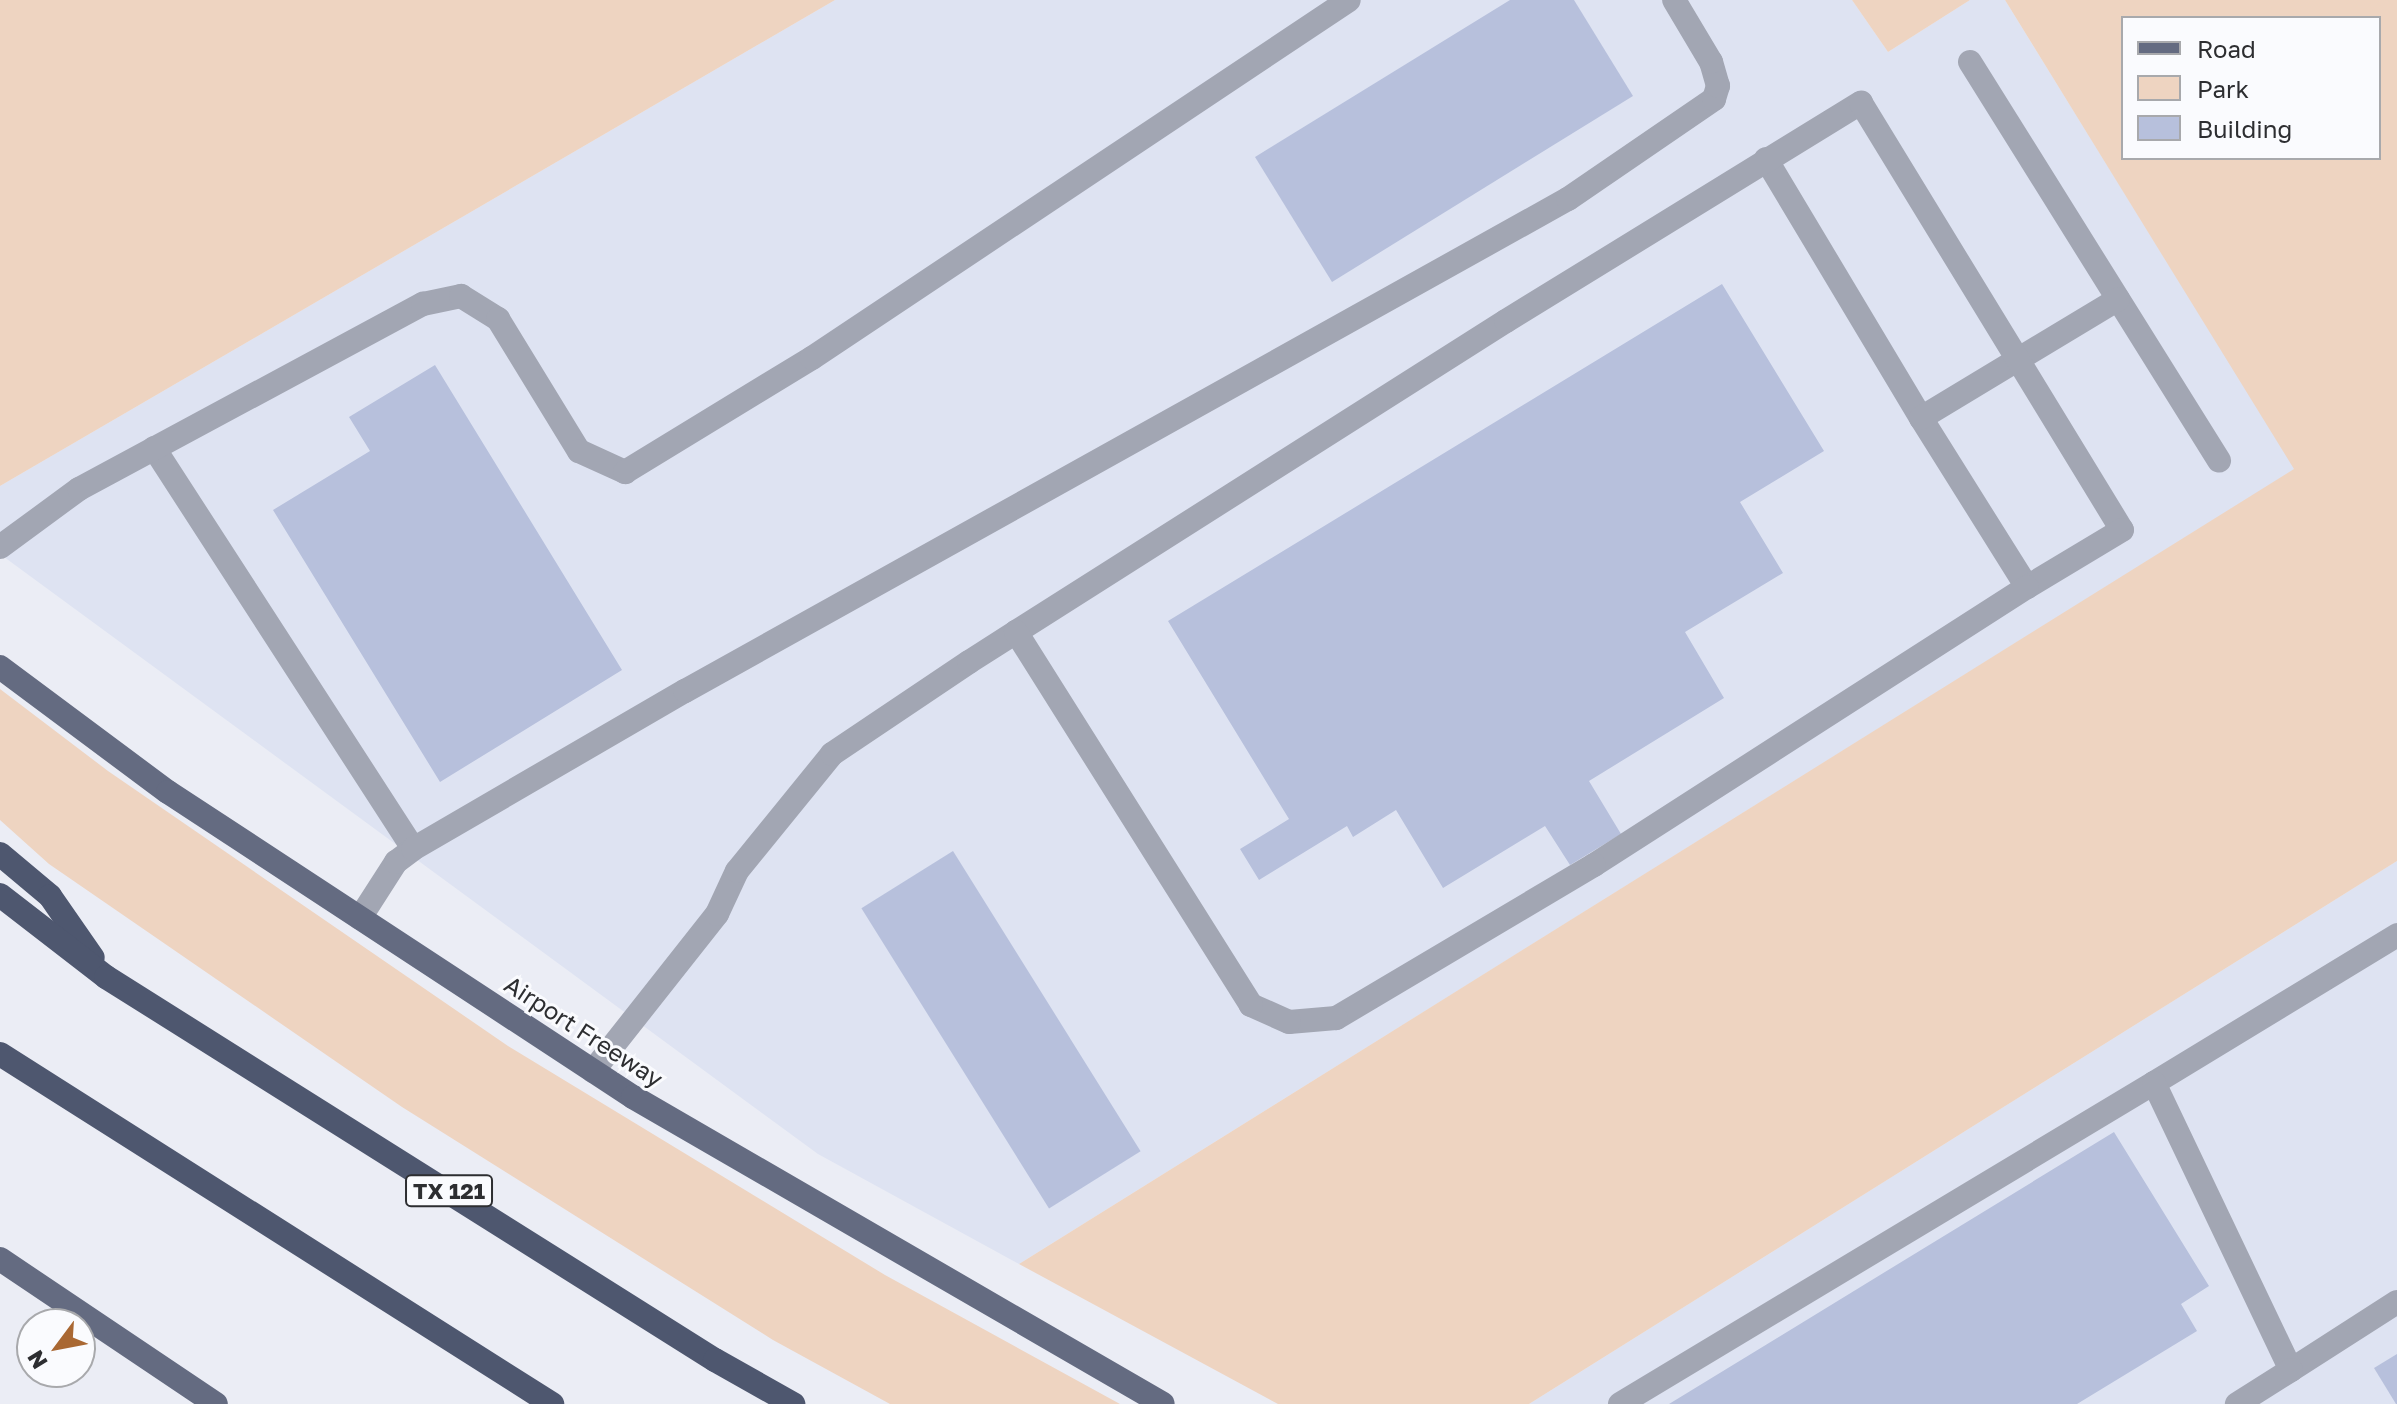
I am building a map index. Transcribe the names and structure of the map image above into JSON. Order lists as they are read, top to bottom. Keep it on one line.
{"streets":{"highway":["TX 121"],"main road":["Airport Freeway"]},"legend":["Road","Park","Building"],"north":"bottom left"}
